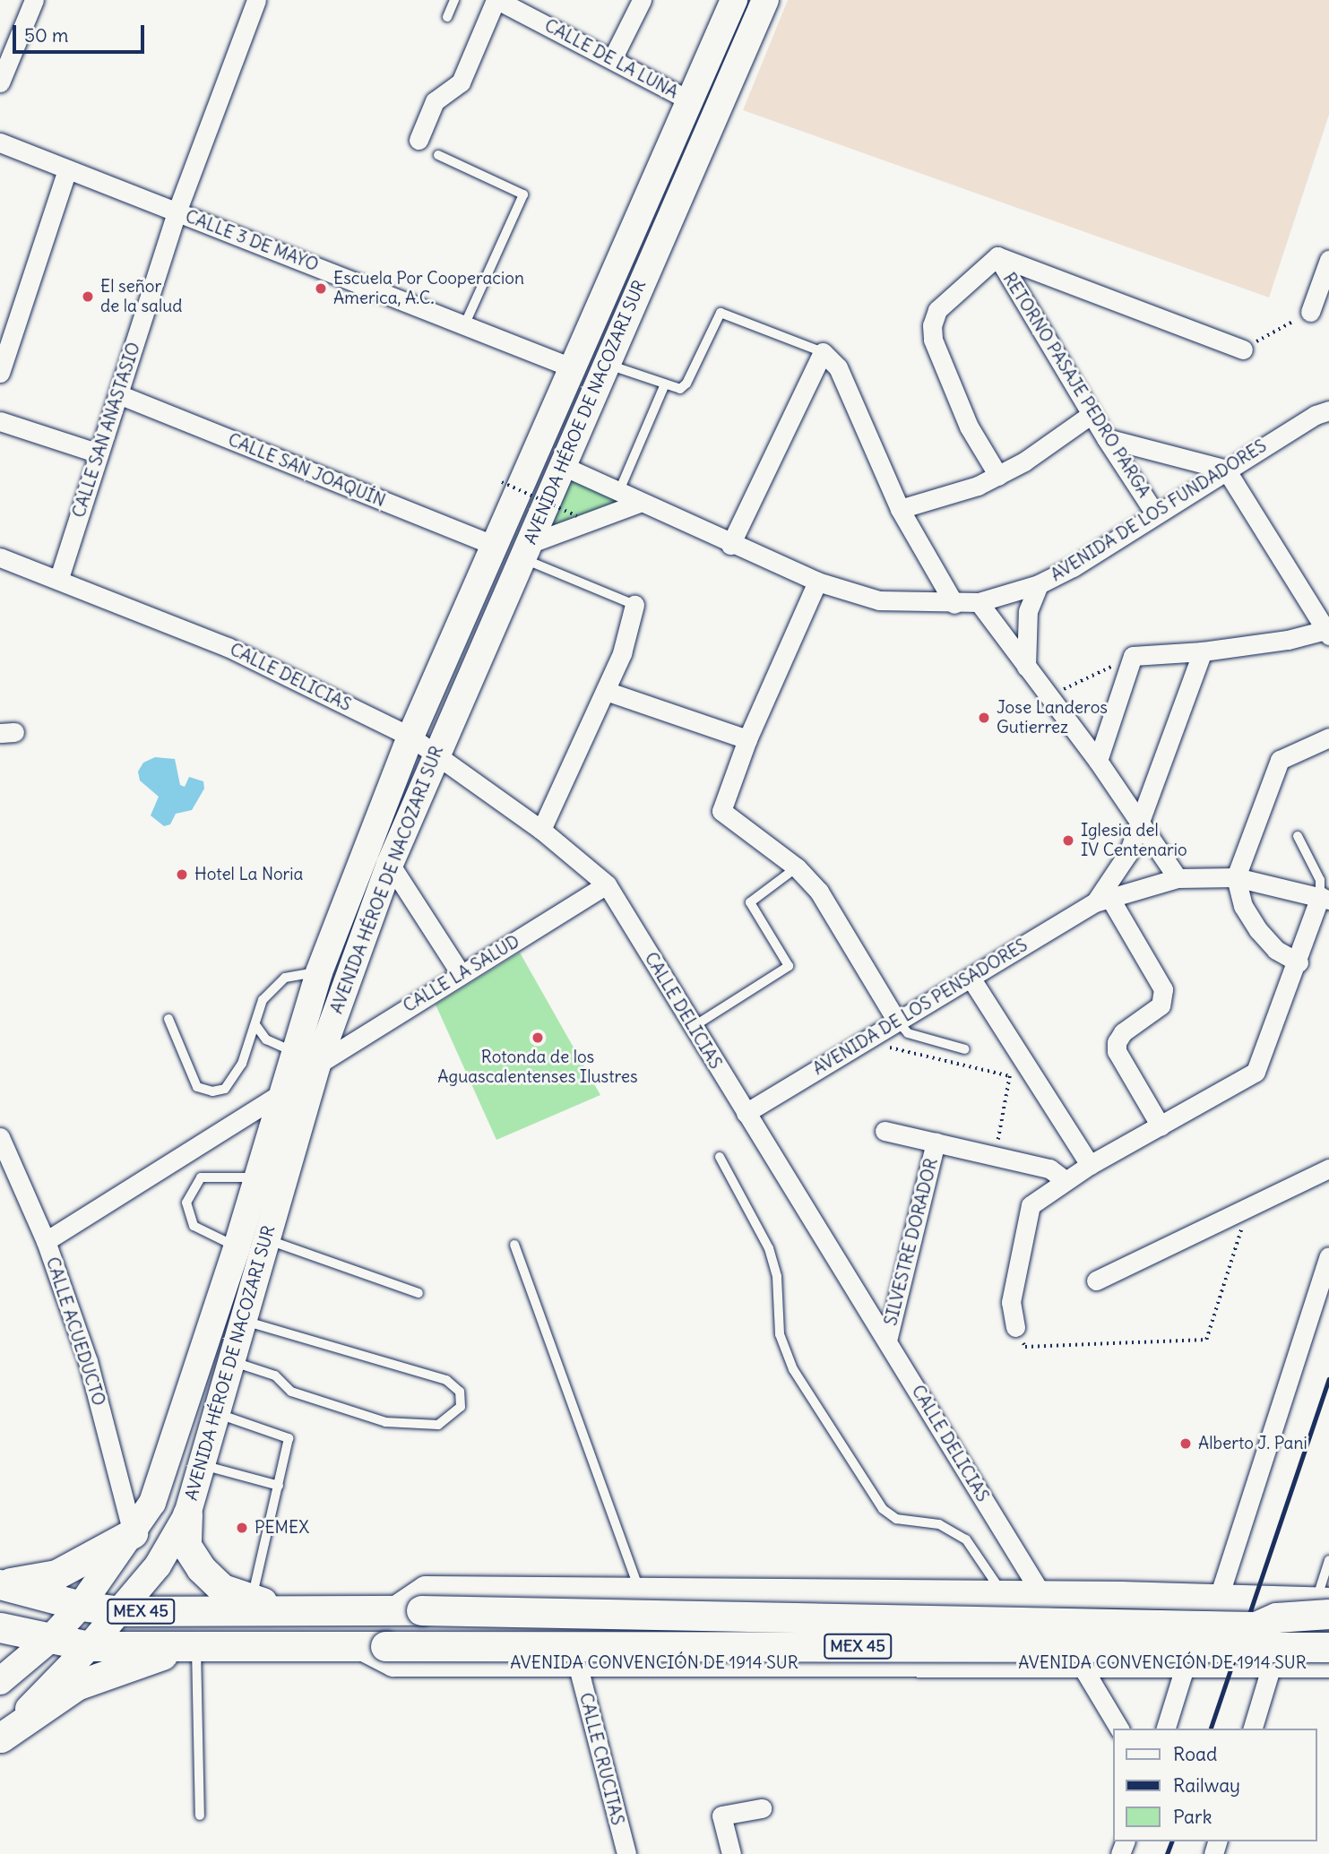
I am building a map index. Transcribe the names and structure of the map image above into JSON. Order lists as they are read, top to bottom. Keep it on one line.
{"streets":{"main road":["AVENIDA HÉROE DE NACOZARI SUR","MEX 45","AVENIDA CONVENCIÓN DE 1914 SUR"],"street":["CALLE DE LA LUNA","CALLE 3 DE MAYO","RETORNO PASAJE PEDRO PARGA","CALLE SAN ANASTASIO","CALLE SAN JOAQUÍN","AVENIDA DE LOS FUNDADORES","CALLE DELICIAS","CALLE LA SALUD","AVENIDA DE LOS PENSADORES","SILVESTRE DORADOR","CALLE ACUEDUCTO","CALLE CRUCITAS"]},"crossings":[["CALLE DE LA LUNA","AVENIDA HÉROE DE NACOZARI SUR"],["CALLE 3 DE MAYO","AVENIDA HÉROE DE NACOZARI SUR"],["CALLE 3 DE MAYO","CALLE SAN ANASTASIO"],["RETORNO PASAJE PEDRO PARGA","AVENIDA DE LOS FUNDADORES"],["AVENIDA HÉROE DE NACOZARI SUR","CALLE SAN JOAQUÍN"],["AVENIDA HÉROE DE NACOZARI SUR","AVENIDA DE LOS FUNDADORES"],["AVENIDA HÉROE DE NACOZARI SUR","CALLE DELICIAS"],["AVENIDA HÉROE DE NACOZARI SUR","CALLE LA SALUD"],["AVENIDA HÉROE DE NACOZARI SUR","CALLE ACUEDUCTO"],["AVENIDA HÉROE DE NACOZARI SUR","MEX 45"],["AVENIDA HÉROE DE NACOZARI SUR","AVENIDA CONVENCIÓN DE 1914 SUR"],["CALLE SAN ANASTASIO","CALLE SAN JOAQUÍN"],["CALLE SAN ANASTASIO","CALLE DELICIAS"],["CALLE DELICIAS","CALLE LA SALUD"],["CALLE DELICIAS","AVENIDA DE LOS PENSADORES"],["CALLE DELICIAS","SILVESTRE DORADOR"],["CALLE DELICIAS","AVENIDA CONVENCIÓN DE 1914 SUR"],["MEX 45","AVENIDA CONVENCIÓN DE 1914 SUR"],["AVENIDA CONVENCIÓN DE 1914 SUR","CALLE CRUCITAS"]],"places":["Escuela Por Cooperacion America, A.C.","El señor de la salud","Jose Landeros Gutierrez","Iglesia del IV Centenario","Hotel La Noria","Rotonda de los Aguascalentenses Ilustres","Alberto J. Pani","PEMEX"],"legend":["Road","Railway","Park"],"scale_bar":"50 m"}
